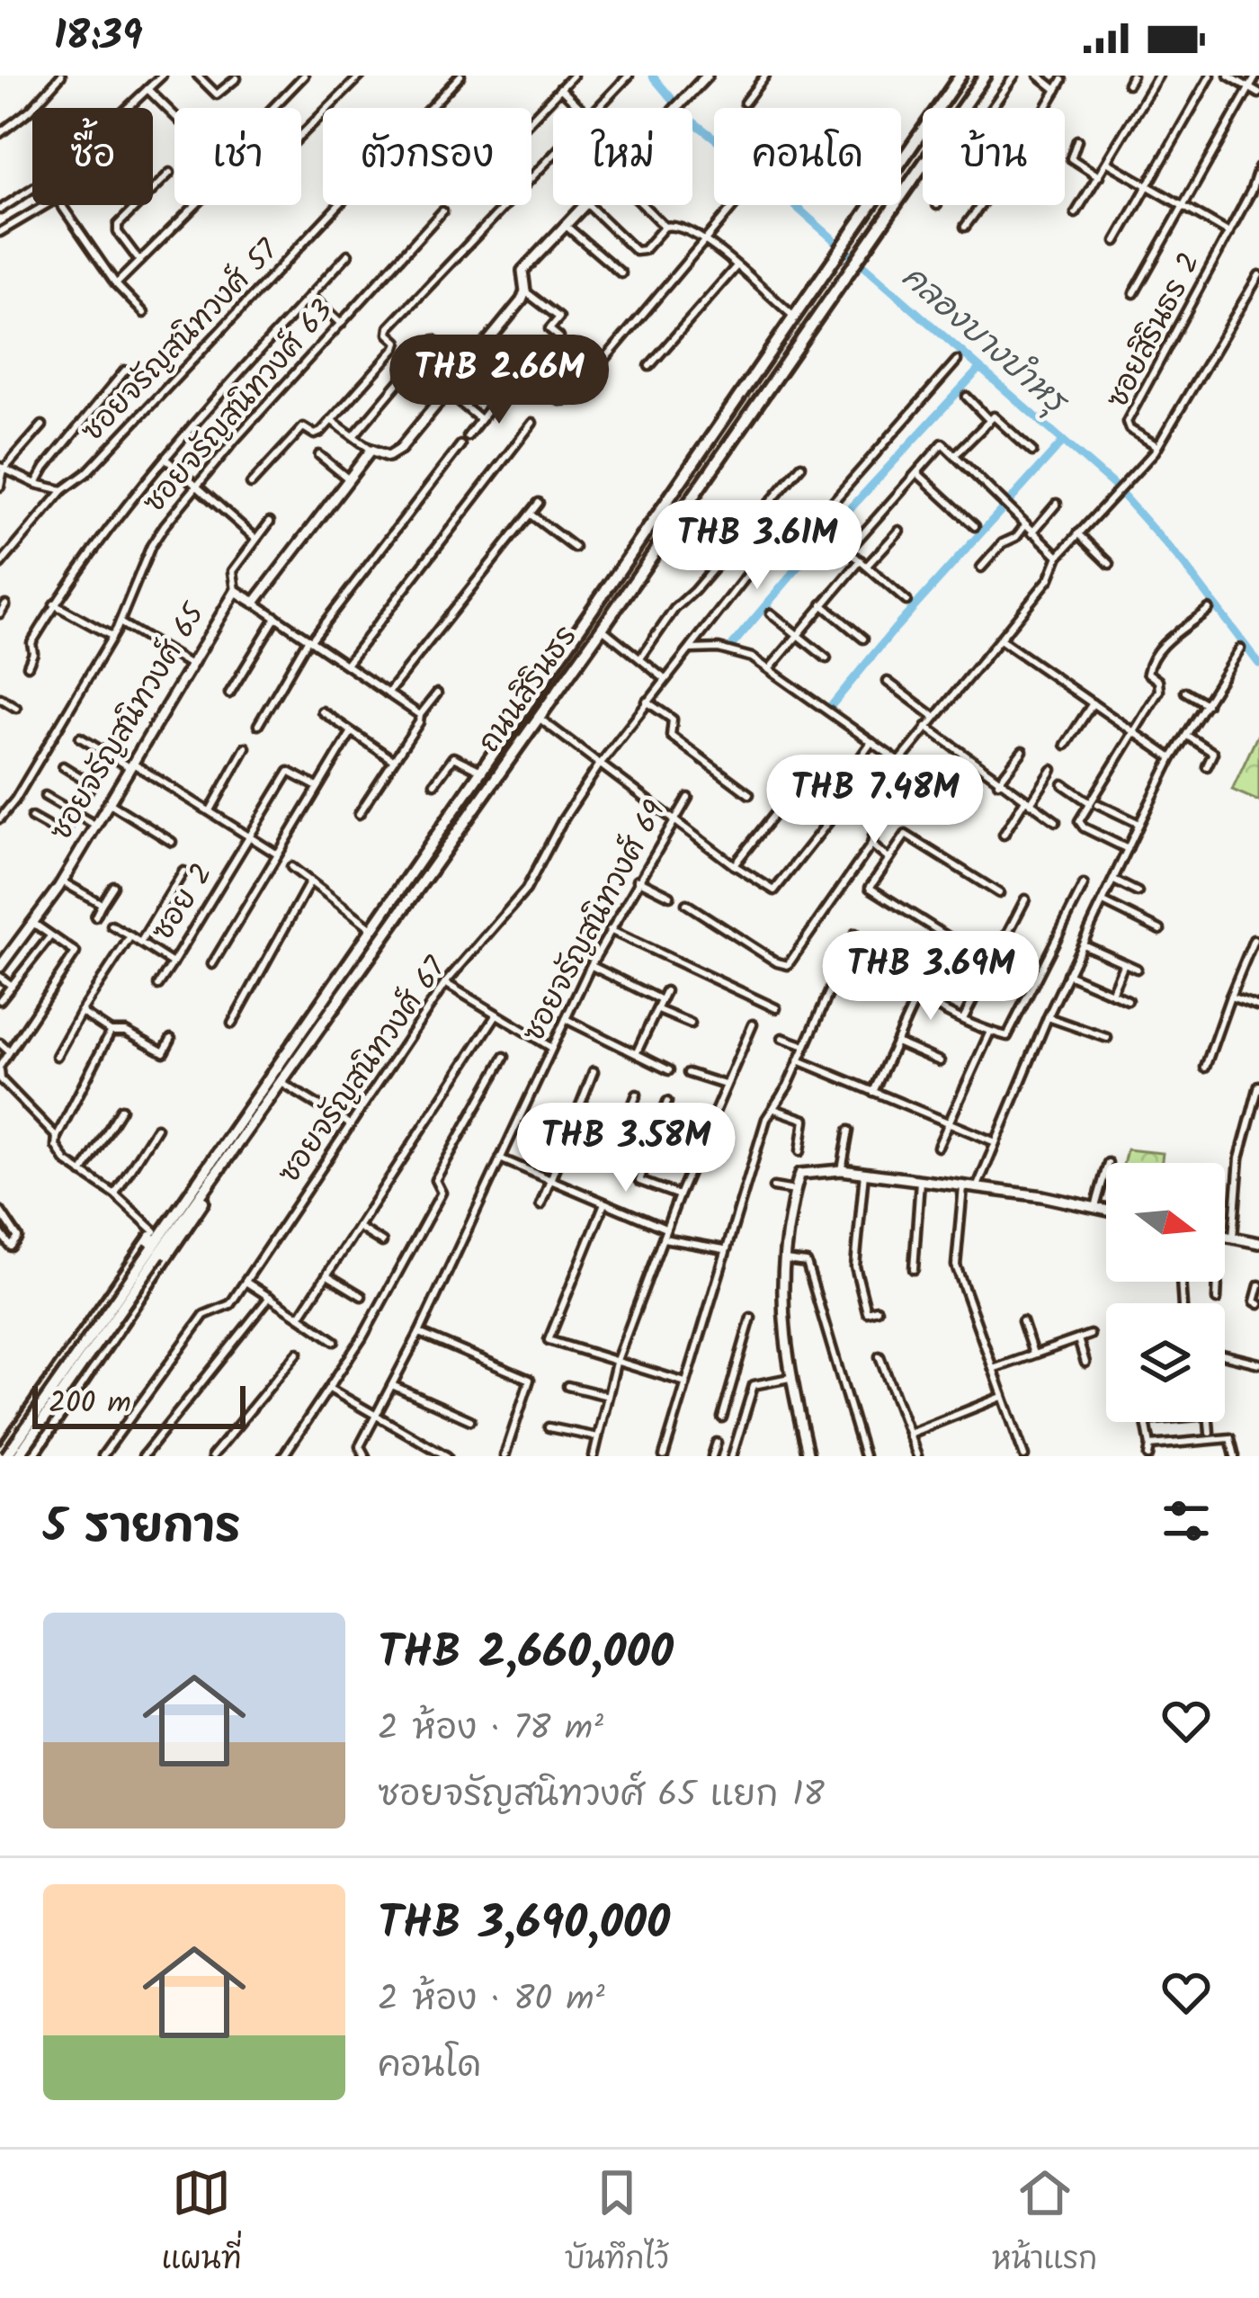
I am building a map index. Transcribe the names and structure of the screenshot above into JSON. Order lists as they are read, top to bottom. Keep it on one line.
{"streets":{"main road":["ถนนสิรินธร"],"street":["ซอยสิรินธร 2","ซอยจรัญสนิทวงศ์ 57","ซอยจรัญสนิทวงศ์ 63","ซอยจรัญสนิทวงศ์ 65","ซอย 2","ซอยจรัญสนิทวงศ์ 69","ซอยจรัญสนิทวงศ์ 67"]},"water":["คลองบางบำหรุ"],"scale_bar":"200 m","north":"right","page":{"status":"18:39","chip":["ซื้อ","เช่า","ตัวกรอง","ใหม่","คอนโด","บ้าน"],"price":["THB 2.66M","THB 3.61M","THB 7.48M","THB 3.69M","THB 3.58M"],"scale":"200 m","heading":"5 รายการ","list":[{"name":"THB 2,660,000","note":"2 ห้อง · 78 m² · ซอยจรัญสนิทวงศ์ 65 แยก 18"},{"name":"THB 3,690,000","note":"2 ห้อง · 80 m² · คอนโด"}],"tabs":["แผนที่","บันทึกไว้","หน้าแรก"]}}
